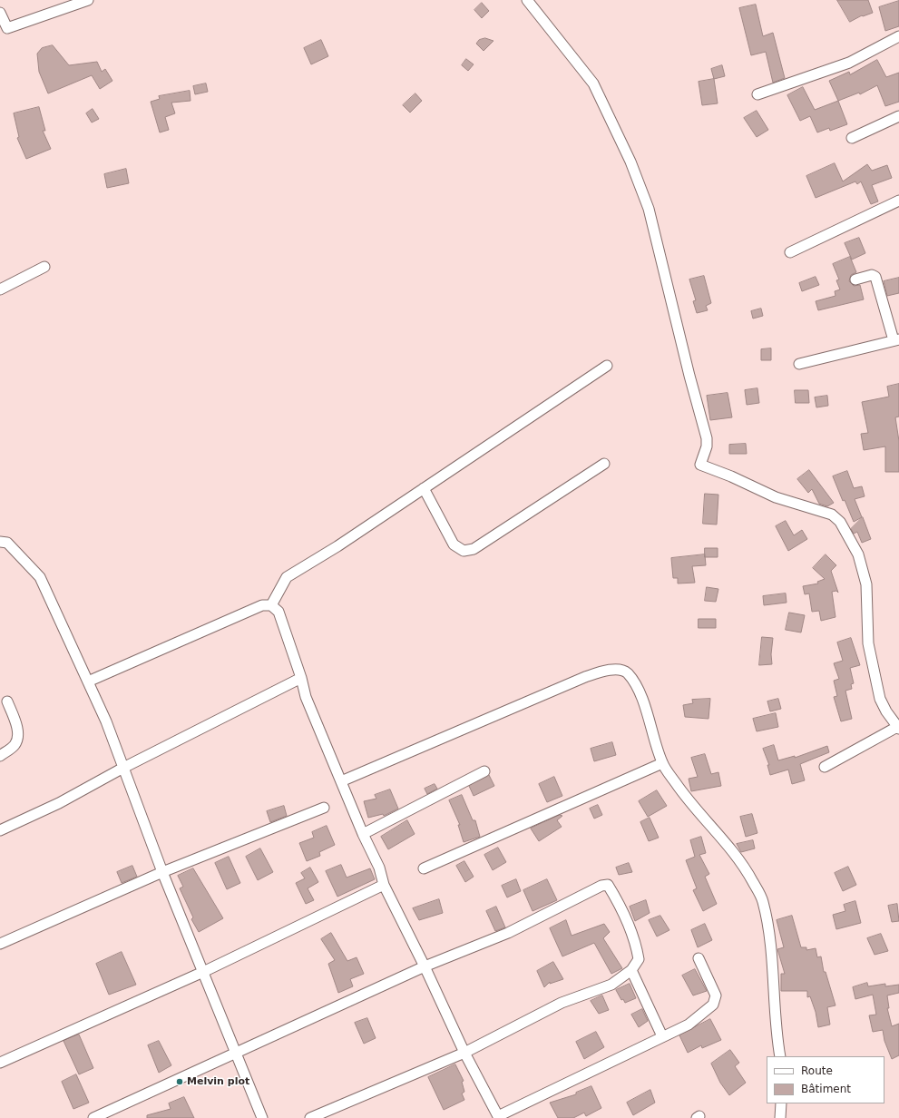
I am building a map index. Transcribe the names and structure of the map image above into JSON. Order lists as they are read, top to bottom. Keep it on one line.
{"places":["Melvin plot"],"legend":["Route","Bâtiment"]}
